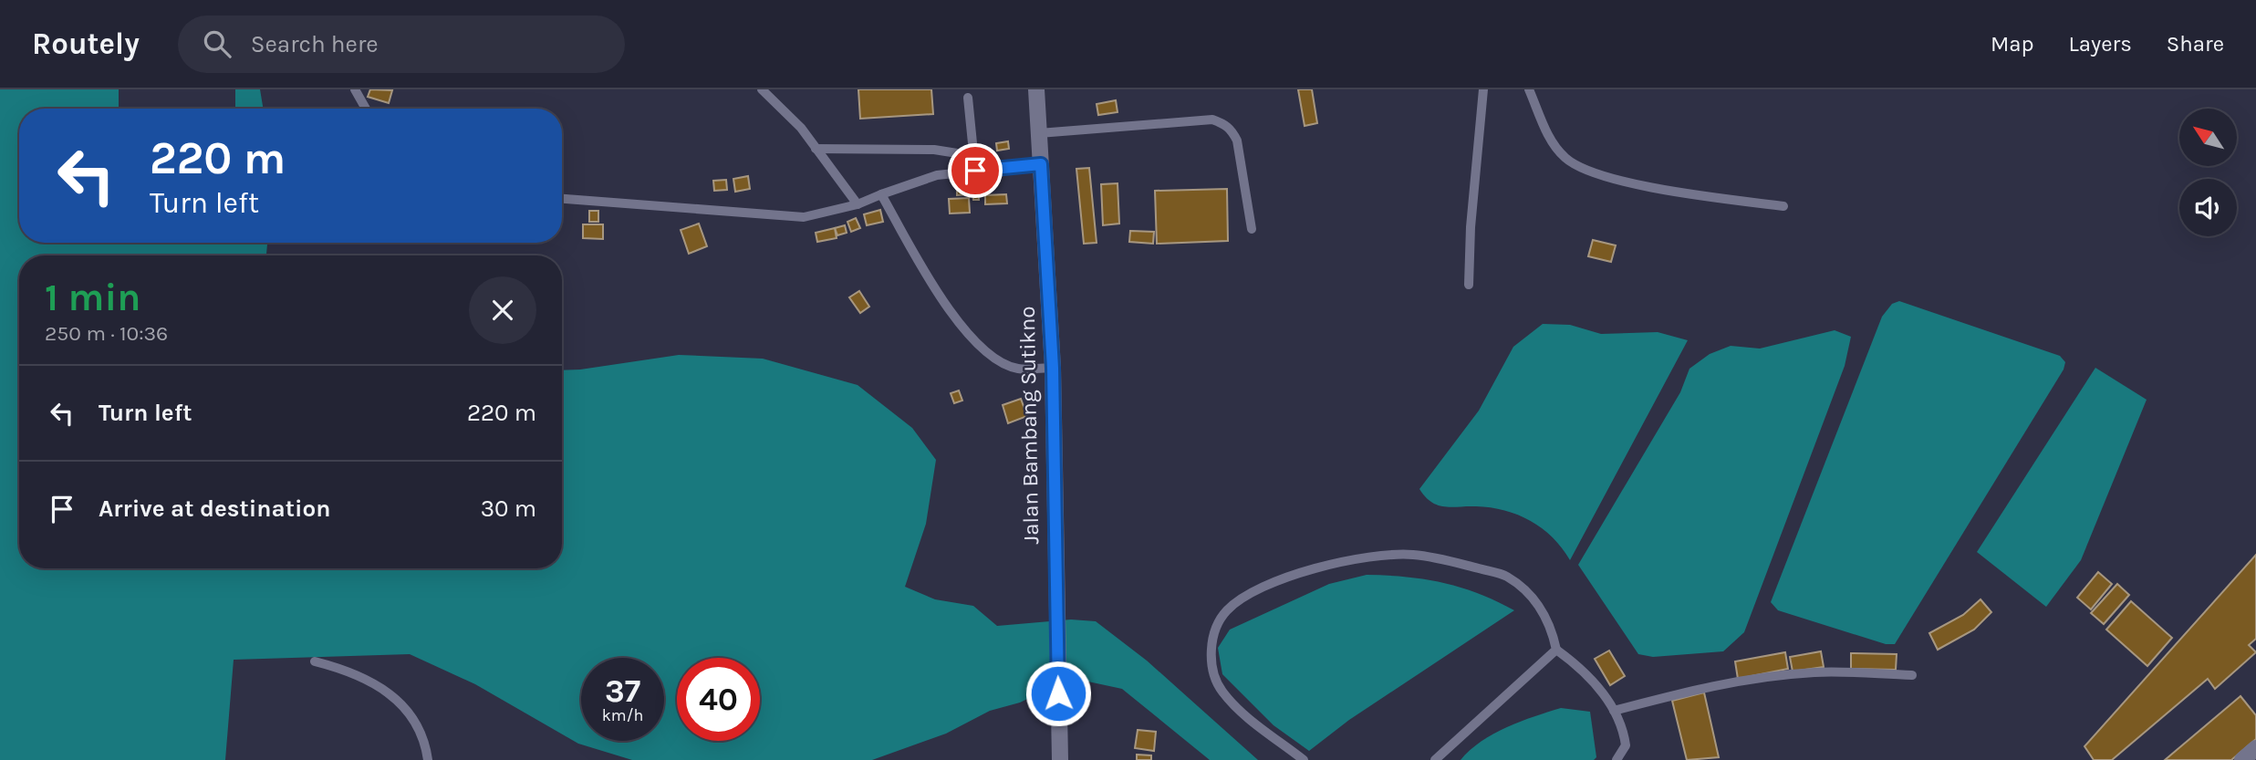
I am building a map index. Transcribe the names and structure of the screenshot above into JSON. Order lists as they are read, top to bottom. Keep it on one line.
{"streets":{"street":["Jalan Bambang Sutikno"]},"north":"top left","page":{"header":"Routely","search":"Search here","nav":["Map","Layers","Share"],"turn":["220 m","Turn left"],"heading":["1 min","250 m · 10:36"],"list":[{"name":"Turn left","value":"220 m"},{"name":"Arrive at destination","value":"30 m"}],"speed":"37 km/h","limit":"40"}}
